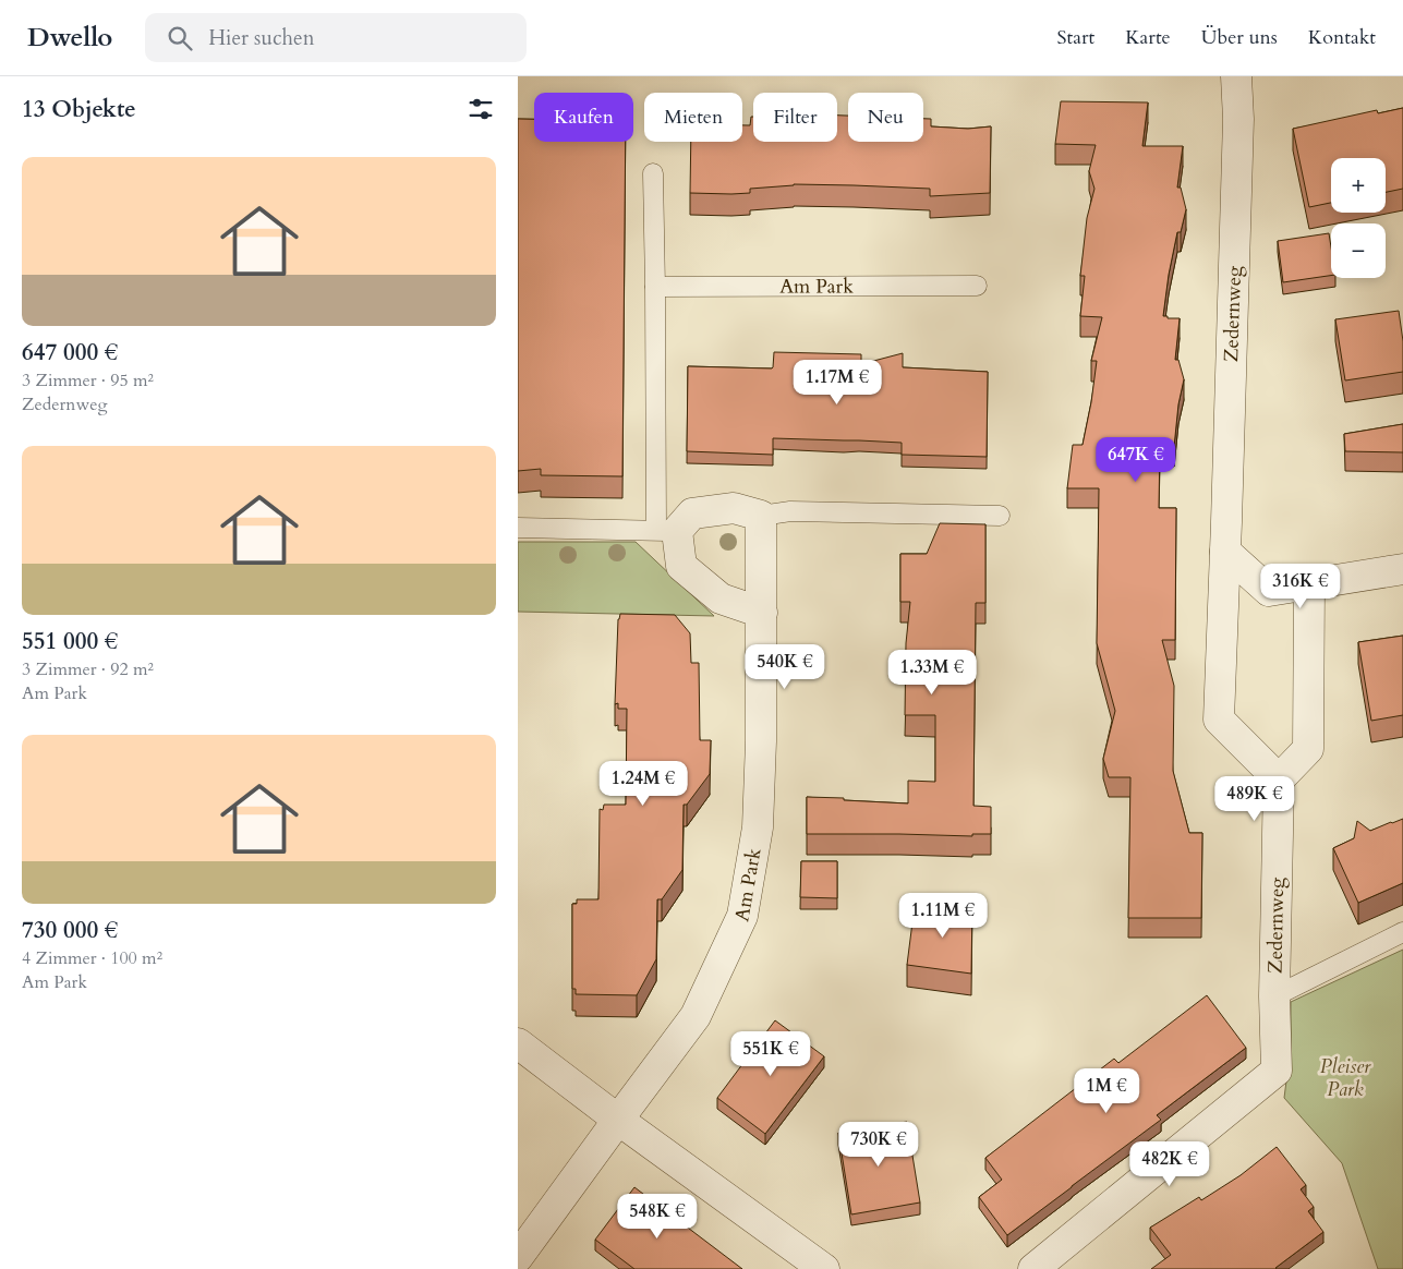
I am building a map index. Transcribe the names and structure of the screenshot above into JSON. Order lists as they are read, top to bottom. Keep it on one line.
{"streets":{"street":["Am Park","Zedernweg"]},"parks":["Pleiser Park"],"page":{"header":"Dwello","search":"Hier suchen","nav":["Start","Karte","Über uns","Kontakt"],"heading":"13 Objekte","chip":["Kaufen","Mieten","Filter","Neu"],"list":[{"name":"647 000 €","note":"3 Zimmer · 95 m² · Zedernweg"},{"name":"551 000 €","note":"3 Zimmer · 92 m² · Am Park"},{"name":"730 000 €","note":"4 Zimmer · 100 m² · Am Park"}],"map_buttons":["+","−"],"price":["1.17M €","647K €","316K €","540K €","1.33M €","1.24M €","489K €","1.11M €","551K €","1M €","730K €","482K €","548K €"]}}
